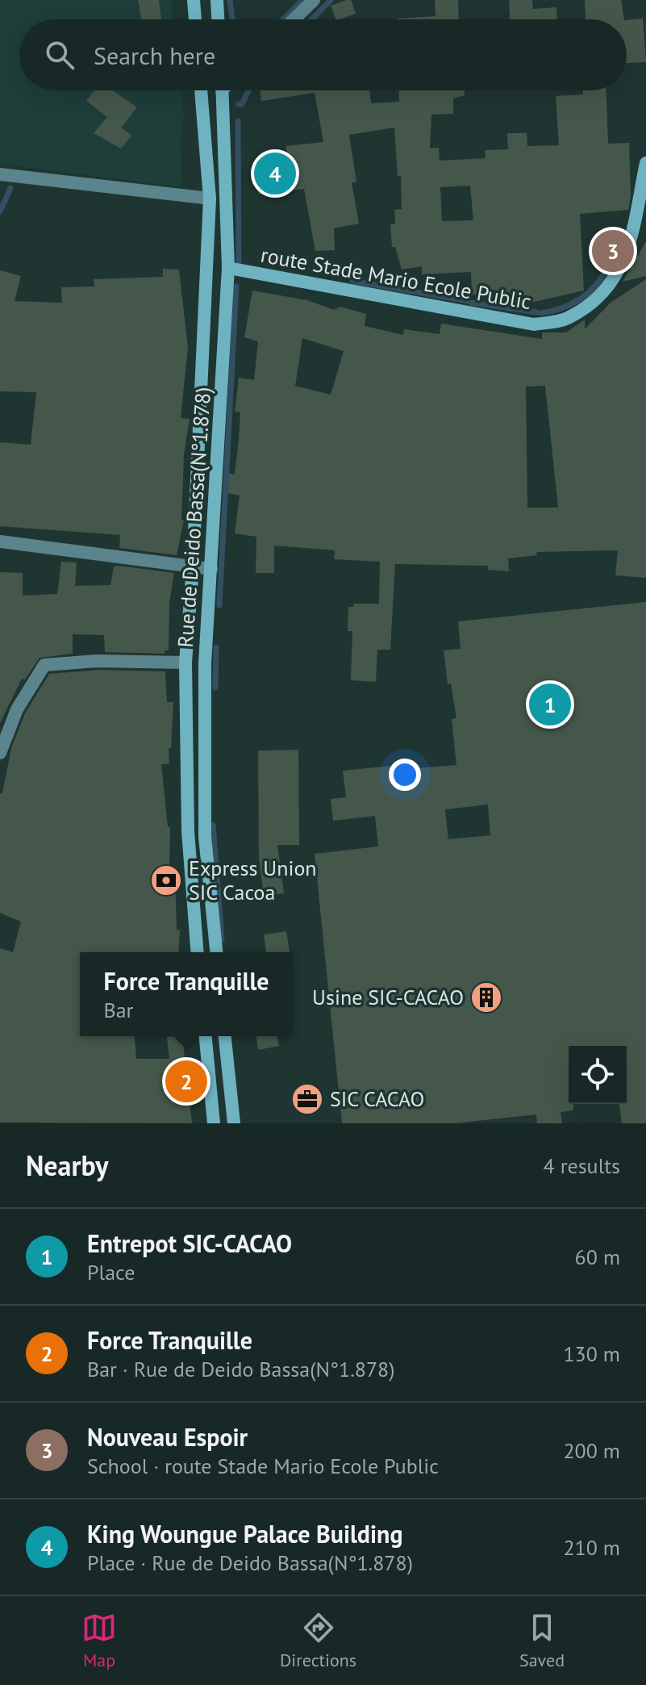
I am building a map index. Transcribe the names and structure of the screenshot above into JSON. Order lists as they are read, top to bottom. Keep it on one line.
{"streets":{"main road":["route Stade Mario Ecole Public","Rue de Deido Bassa(N°1.878)"]},"crossings":[["route Stade Mario Ecole Public","Rue de Deido Bassa(N°1.878)"]],"places":{"bank":["Express Union SIC Cacoa"],"building":["Usine SIC-CACAO"],"office":["SIC CACAO"]},"page":{"search":"Search here","pins":["4","3","1","2"],"popup":["Force Tranquille","Bar"],"heading":["Nearby","4 results"],"list":[{"mark":"1","name":"Entrepot SIC-CACAO","note":"Place","value":"60 m"},{"mark":"2","name":"Force Tranquille","note":"Bar · Rue de Deido Bassa(N°1.878)","value":"130 m"},{"mark":"3","name":"Nouveau Espoir","note":"School · route Stade Mario Ecole Public","value":"200 m"},{"mark":"4","name":"King Woungue Palace Building","note":"Place · Rue de Deido Bassa(N°1.878)","value":"210 m"}],"nav":["Map","Directions","Saved"]}}
